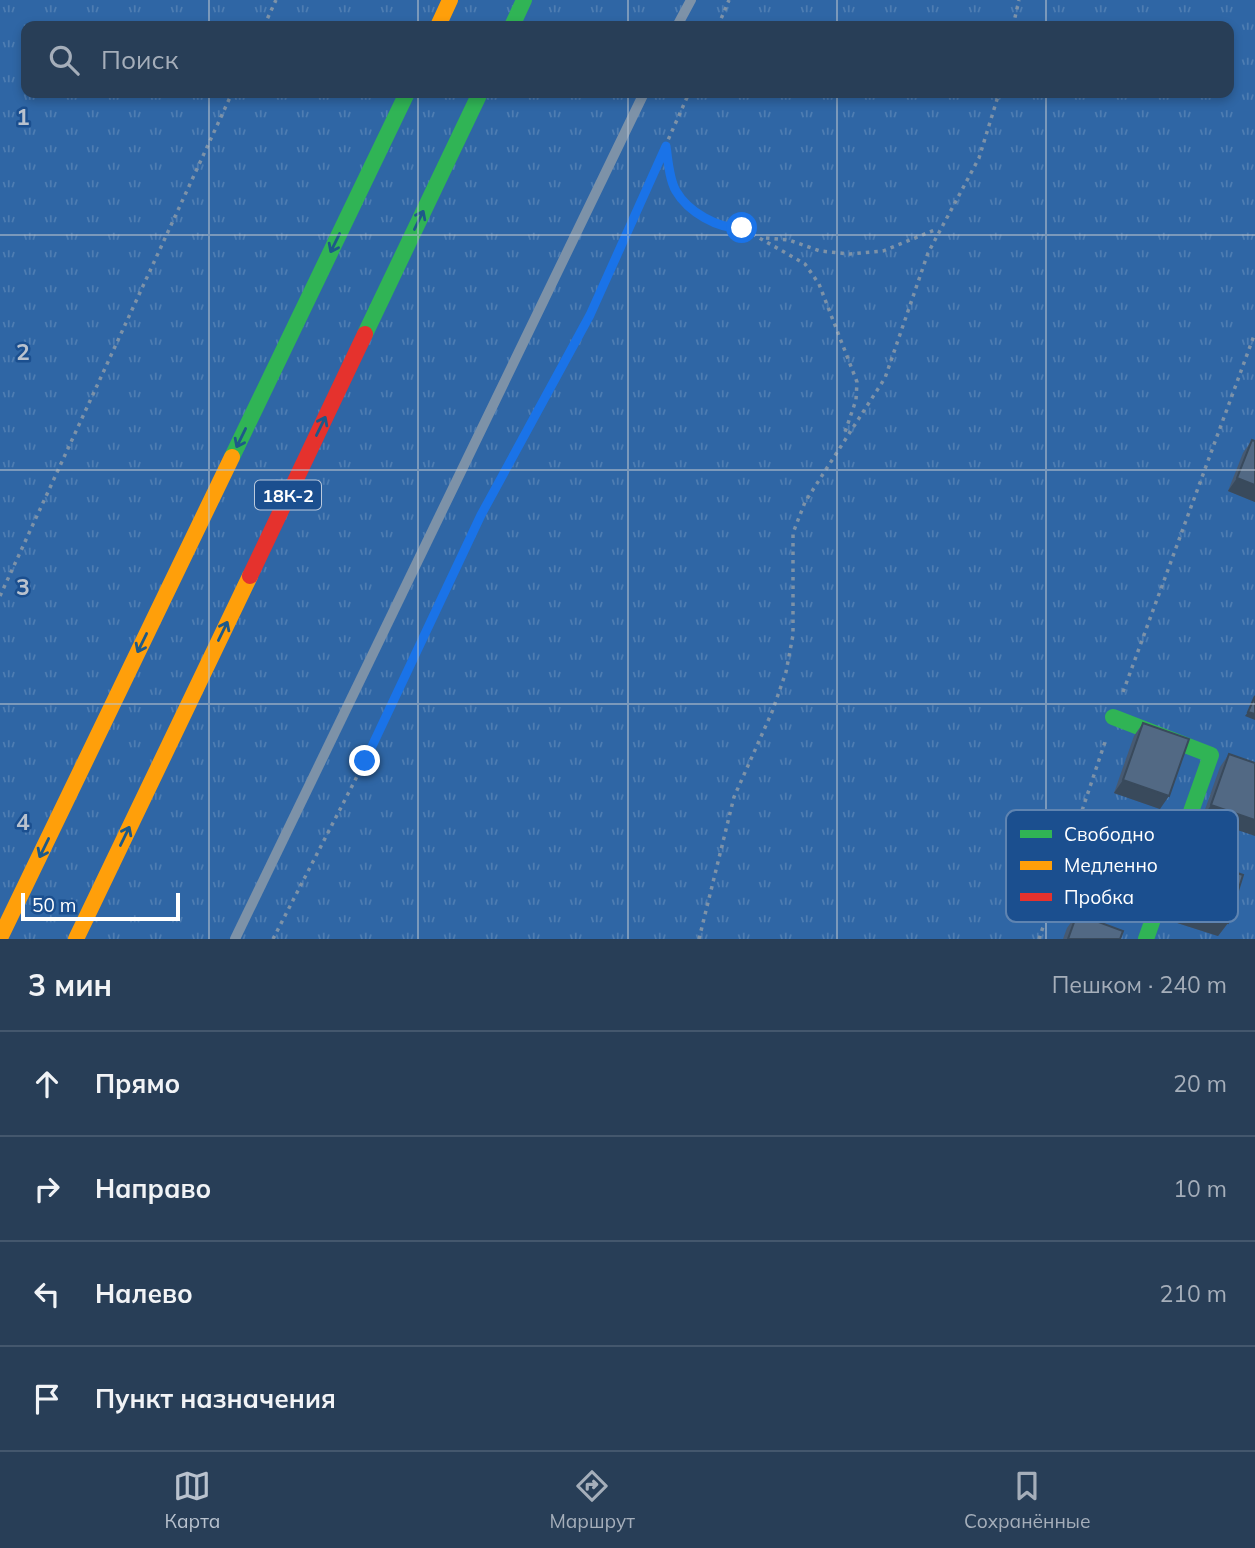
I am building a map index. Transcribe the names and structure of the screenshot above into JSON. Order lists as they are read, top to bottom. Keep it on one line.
{"streets":{"main road":["18К-2"]},"legend":["Свободно","Медленно","Пробка"],"scale_bar":"50 m","page":{"search":"Поиск","scale":"50 m","heading":["3 мин","Пешком · 240 m"],"list":[["Прямо","20 m"],["Направо","10 m"],["Налево","210 m"],"Пункт назначения"],"nav":["Карта","Маршрут","Сохранённые"]},"grid":{"rows":["1","2","3","4"]}}
